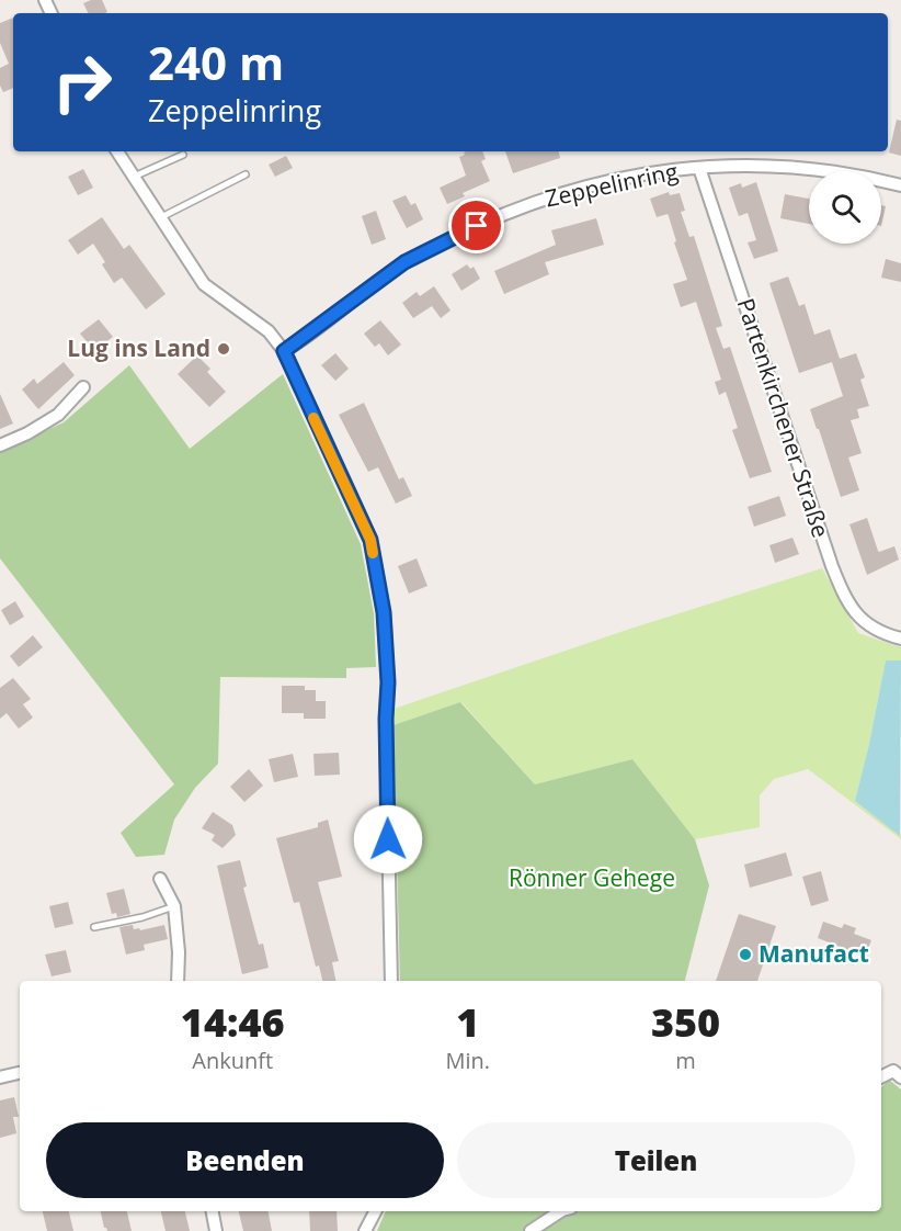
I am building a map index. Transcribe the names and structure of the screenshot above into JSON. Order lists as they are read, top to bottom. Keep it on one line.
{"streets":{"street":["Zeppelinring","Partenkirchener Straße"]},"crossings":[["Zeppelinring","Partenkirchener Straße"]],"parks":["Rönner Gehege"],"places":["Lug ins Land","Manufact"],"page":{"turn":["240 m","Zeppelinring"],"eta":["14:46","Ankunft","1","Min.","350","m"],"buttons":["Beenden","Teilen"]}}
